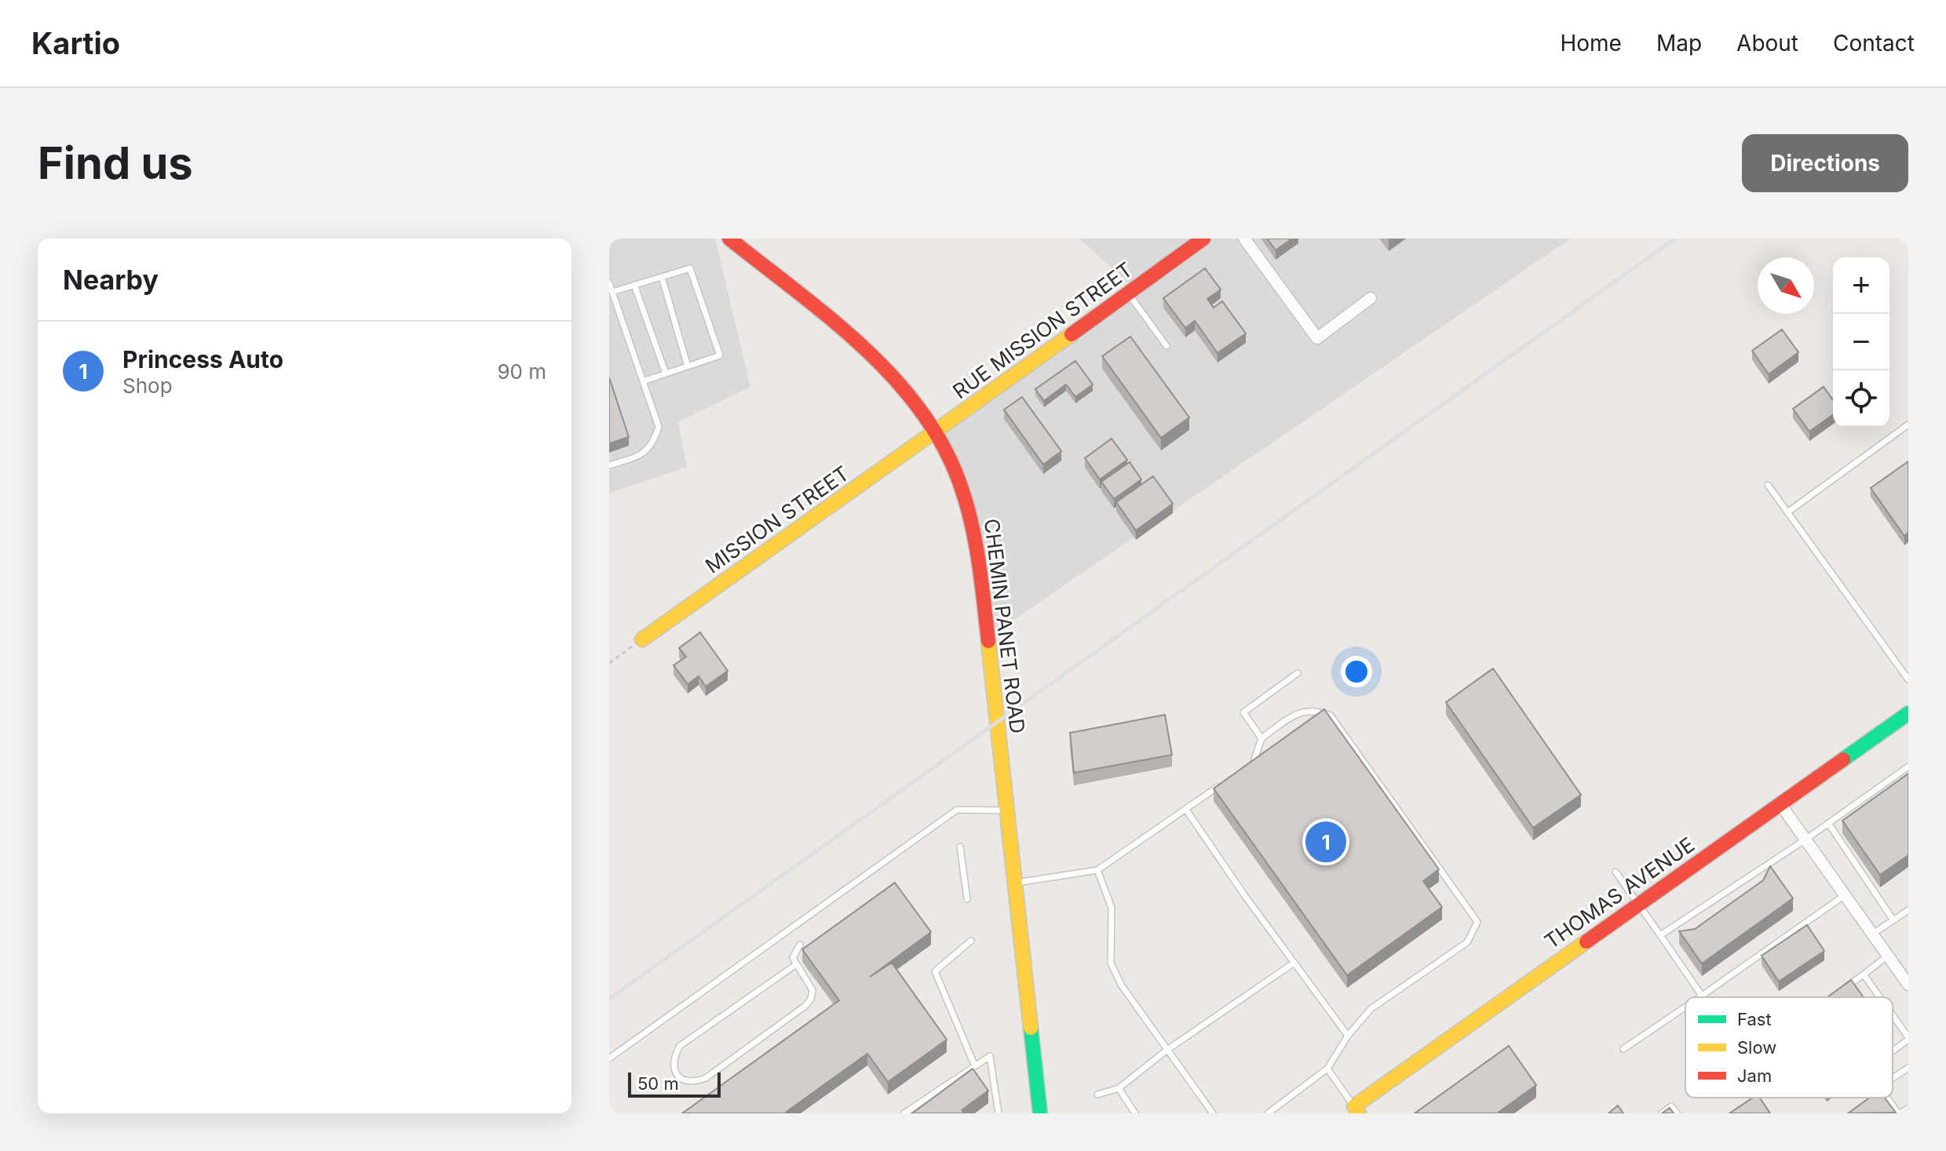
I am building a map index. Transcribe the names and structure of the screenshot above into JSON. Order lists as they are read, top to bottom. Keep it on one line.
{"streets":{"street":["RUE MISSION STREET","MISSION STREET","CHEMIN PANET ROAD","THOMAS AVENUE"]},"crossings":[["RUE MISSION STREET","MISSION STREET"],["RUE MISSION STREET","CHEMIN PANET ROAD"],["MISSION STREET","CHEMIN PANET ROAD"]],"legend":["Fast","Slow","Jam"],"scale_bar":"50 m","north":"bottom right","page":{"header":"Kartio","nav":["Home","Map","About","Contact"],"buttons":"Directions","title":"Find us","heading":"Nearby","map_buttons":["+","−"],"list":[{"mark":"1","name":"Princess Auto","note":"Shop","value":"90 m"}],"pins":"1","scale":"50 m"}}
